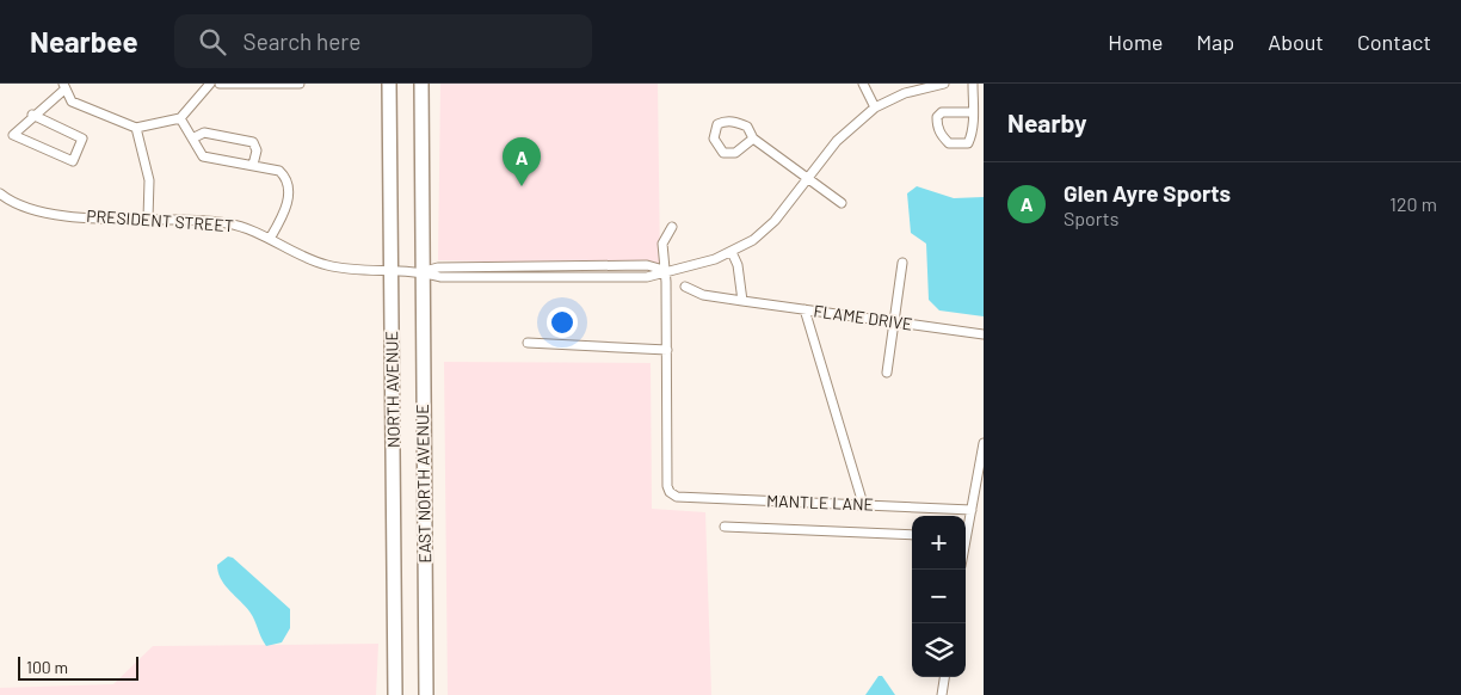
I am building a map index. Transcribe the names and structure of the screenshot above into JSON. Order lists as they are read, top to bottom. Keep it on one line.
{"streets":{"main road":["NORTH AVENUE","EAST NORTH AVENUE"],"street":["PRESIDENT STREET","FLAME DRIVE","MANTLE LANE"]},"crossings":[["PRESIDENT STREET","NORTH AVENUE"],["PRESIDENT STREET","EAST NORTH AVENUE"]],"scale_bar":"100 m","page":{"header":"Nearbee","search":"Search here","nav":["Home","Map","About","Contact"],"heading":"Nearby","pins":"A","list":[{"mark":"A","name":"Glen Ayre Sports","note":"Sports","value":"120 m"}],"map_buttons":["+","−"],"scale":"100 m"}}
